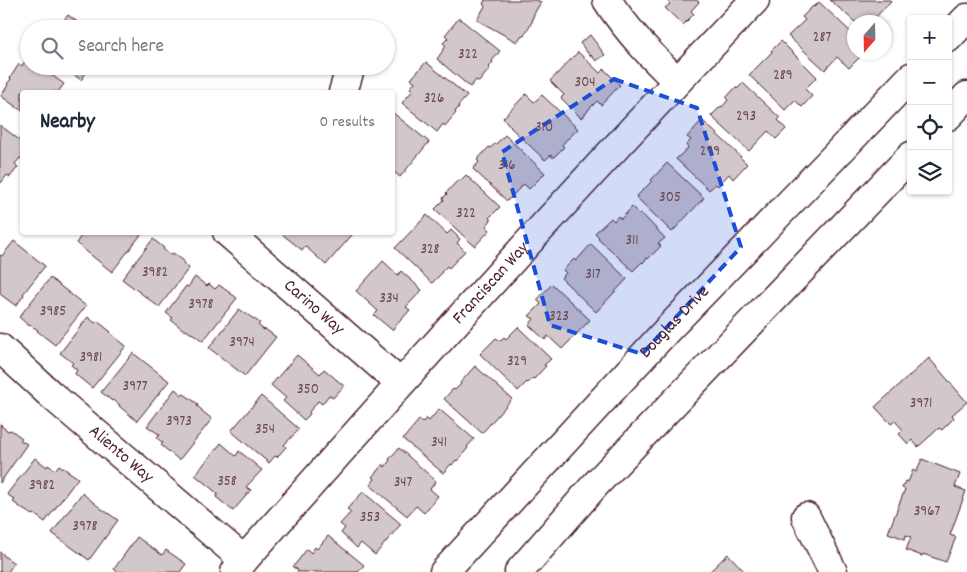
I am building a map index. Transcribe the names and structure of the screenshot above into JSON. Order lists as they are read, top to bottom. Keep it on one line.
{"streets":{"street":["Franciscan Way","Carino Way","Douglas Drive","Aliento Way"]},"crossings":[["Franciscan Way","Carino Way"],["Franciscan Way","Aliento Way"]],"house_numbers":["287","322","289","304","326","293","310","299","316","305","322","311","328","3982","317","334","3978","3985","323","3974","3981","329","3977","350","3971","3973","354","341","358","347","3982","3967","353","3978"],"north":"bottom","page":{"map_buttons":["+","−"],"search":"Search here","heading":["Nearby","0 results"]}}
